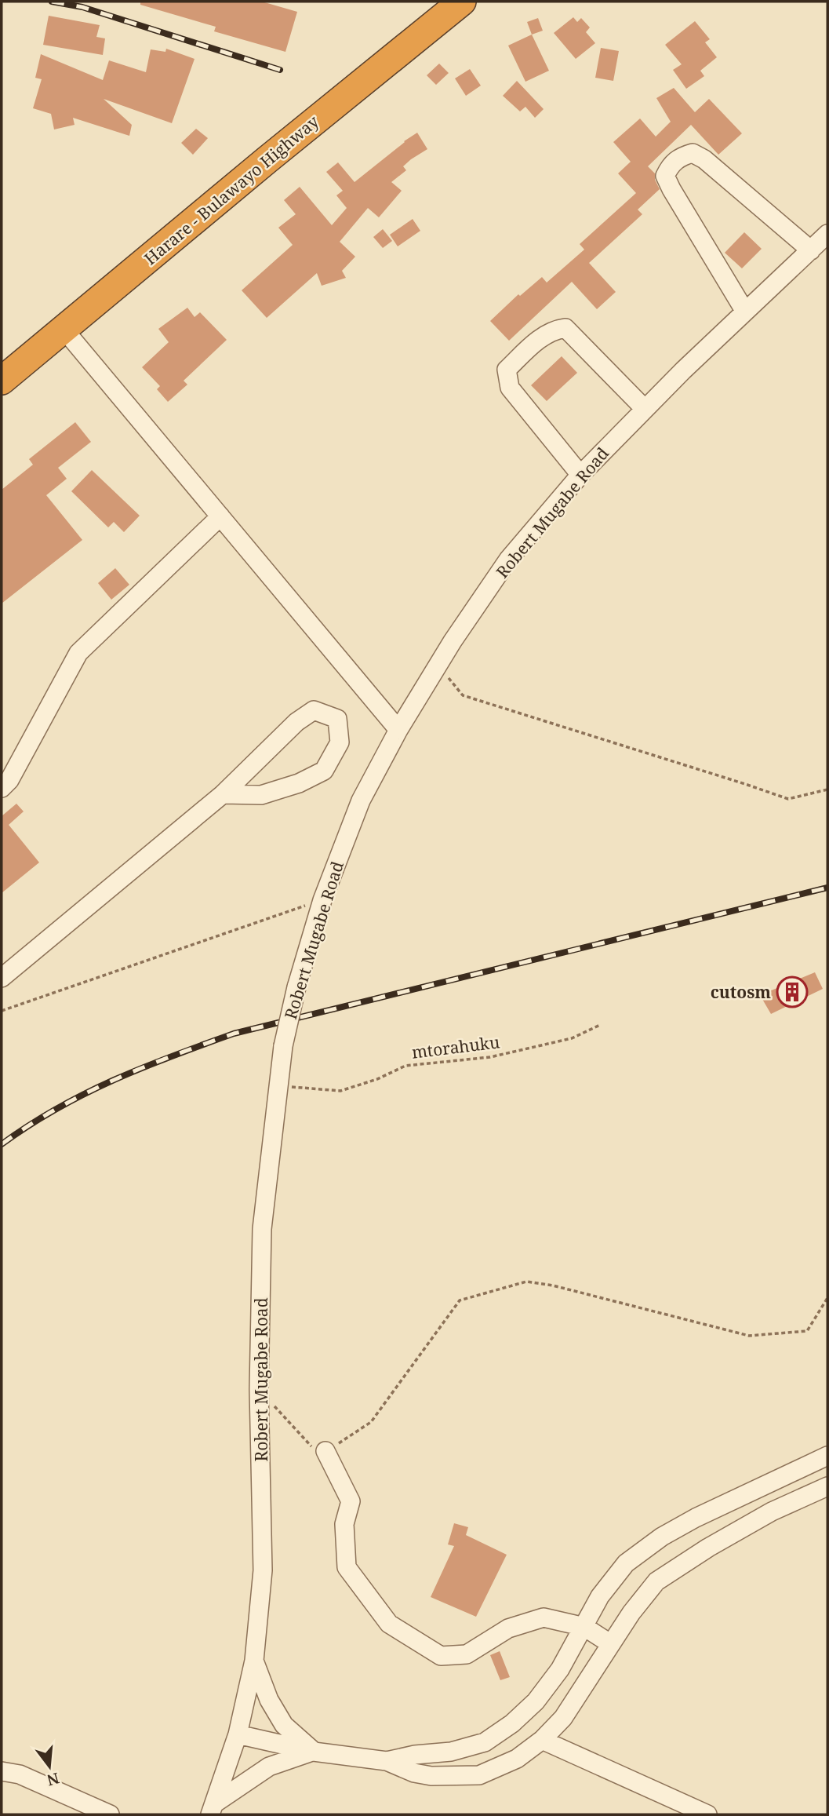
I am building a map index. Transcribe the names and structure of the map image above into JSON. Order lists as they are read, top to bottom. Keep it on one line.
{"streets":{"highway":["Harare - Bulawayo Highway"],"street":["Robert Mugabe Road"],"path":["mtorahuku"]},"places":{"building":["cutosm"]},"north":"bottom"}
